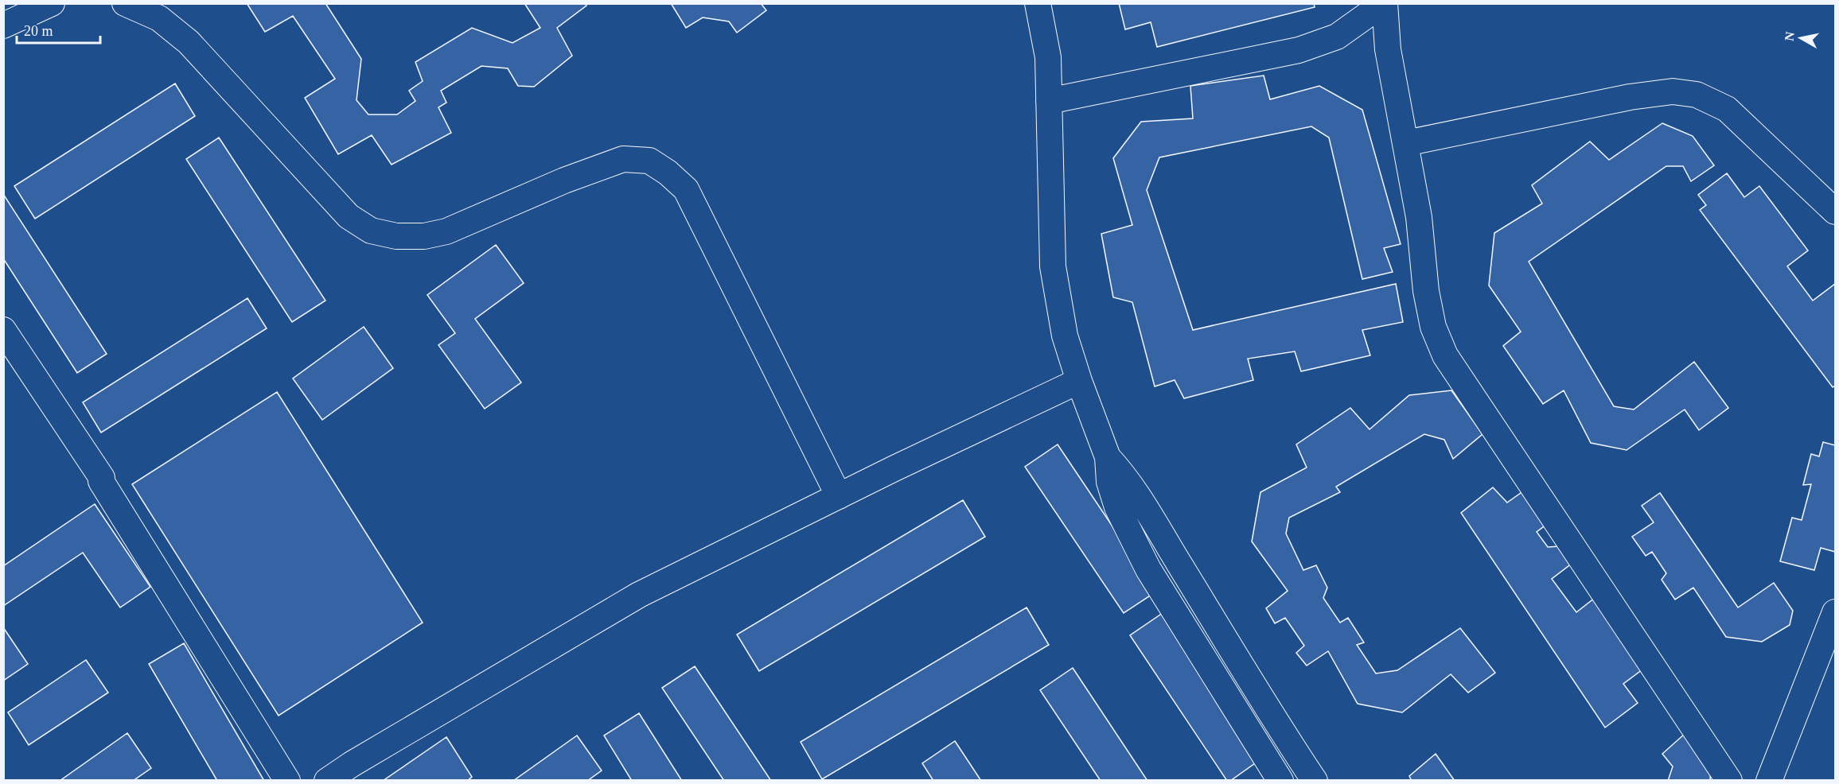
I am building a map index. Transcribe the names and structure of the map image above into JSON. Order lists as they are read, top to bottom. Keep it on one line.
{"scale_bar":"20 m","north":"left"}
